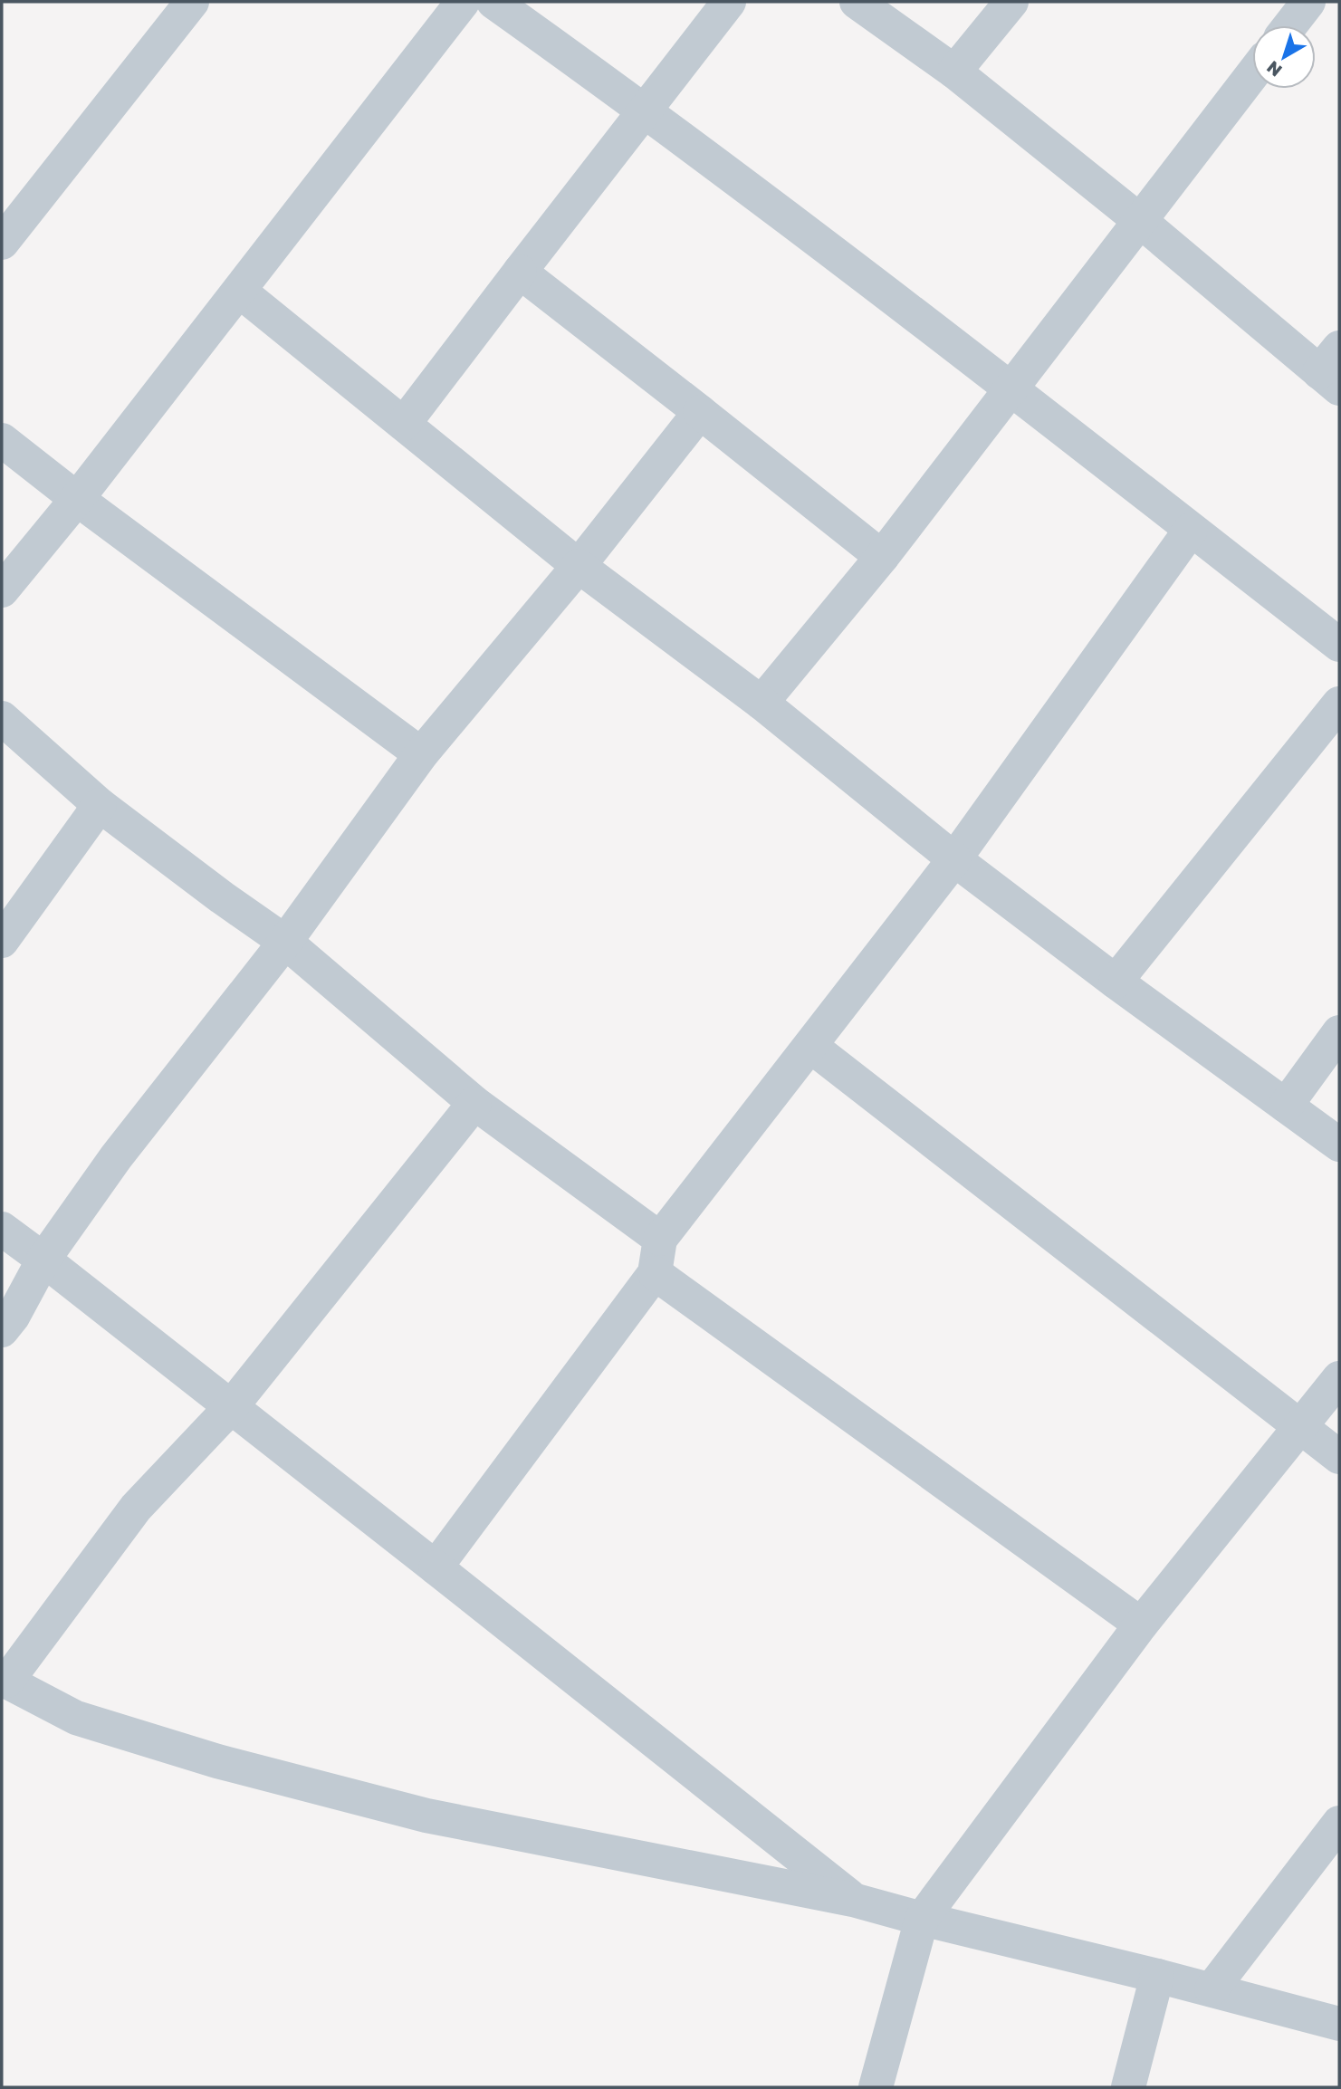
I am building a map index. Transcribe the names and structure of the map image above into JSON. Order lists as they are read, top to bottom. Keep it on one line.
{"north":"bottom left"}
